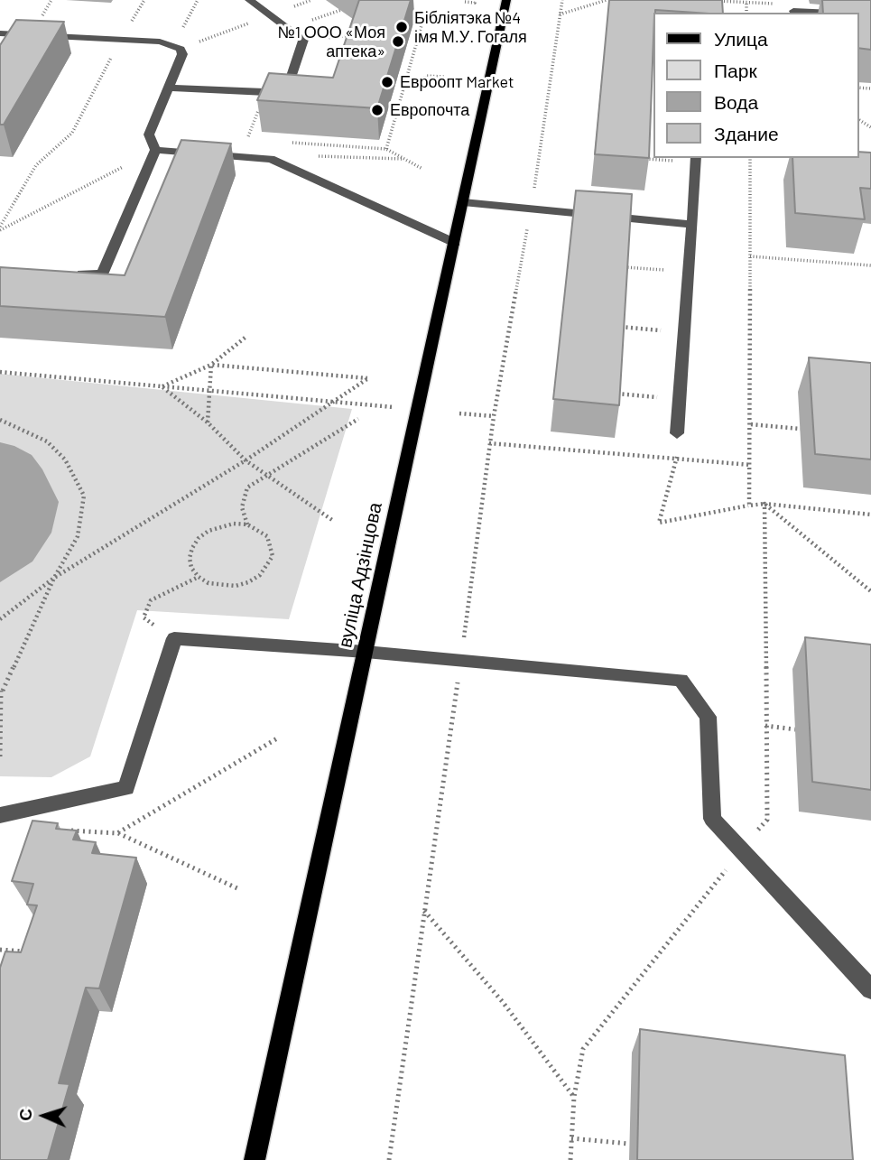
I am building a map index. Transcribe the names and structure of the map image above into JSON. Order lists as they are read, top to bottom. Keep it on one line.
{"streets":{"main road":["вуліца Адзінцова"]},"places":["Бібліятэка №4 імя М.У. Гогаля","№1 ООО «Моя аптека»","Евроопт Market","Европочта"],"legend":["Улица","Парк","Вода","Здание"],"north":"left"}
